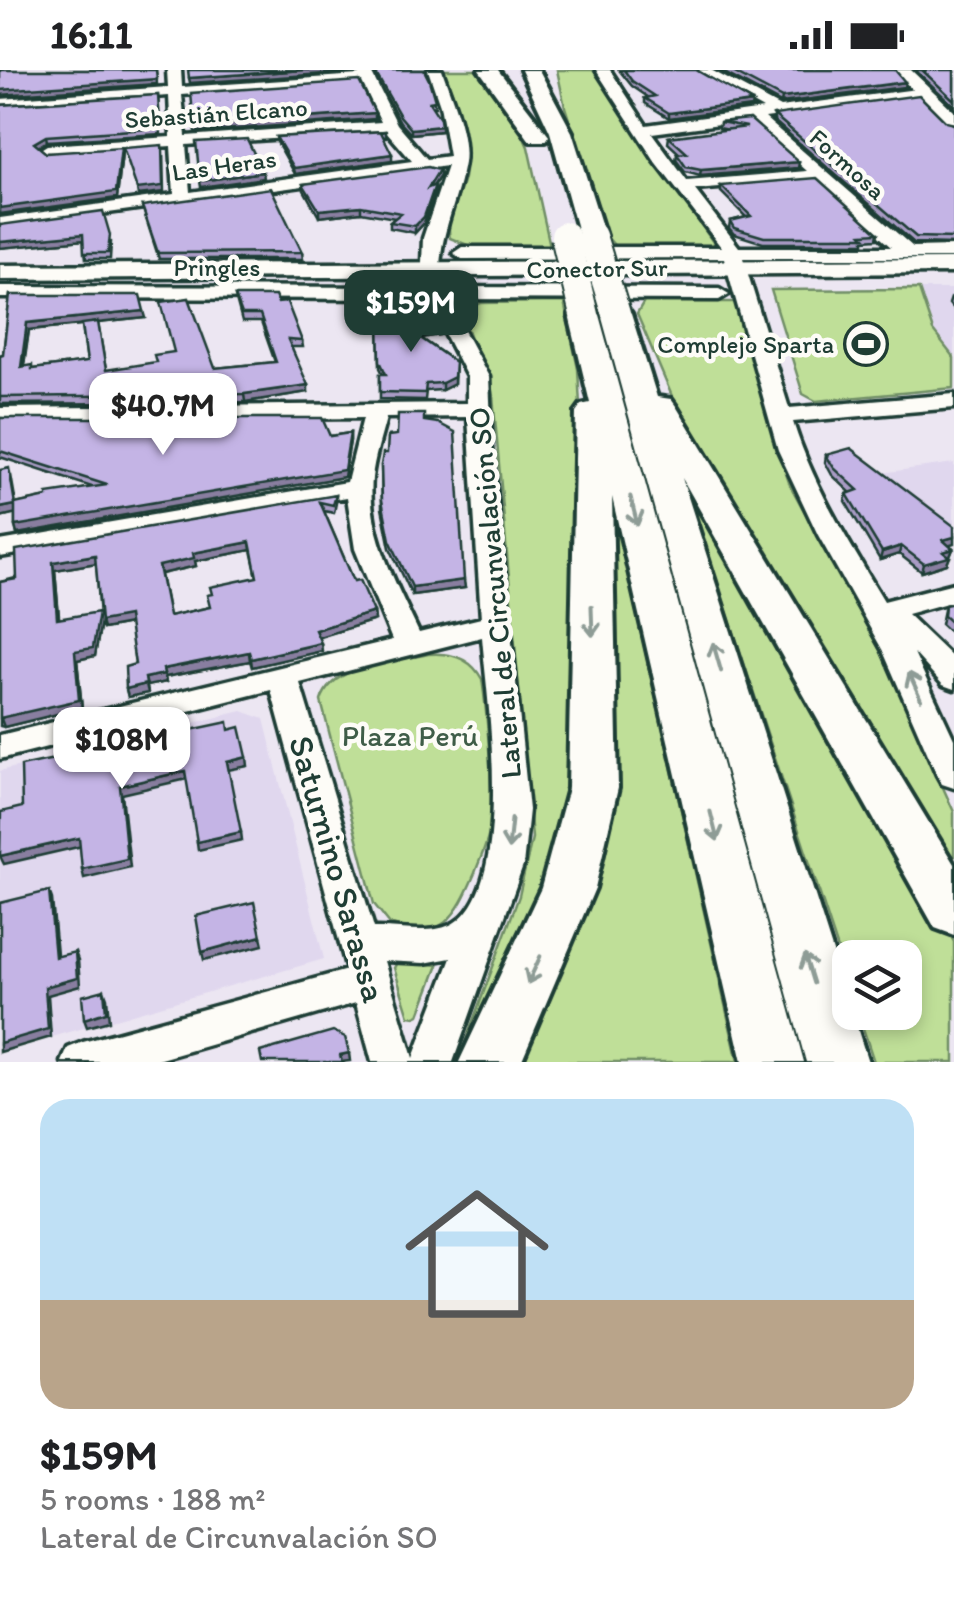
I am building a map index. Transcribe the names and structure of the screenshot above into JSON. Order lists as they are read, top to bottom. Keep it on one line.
{"streets":{"main road":["Conector Sur"],"street":["Sebastián Elcano","Formosa","Las Heras","Pringles","Lateral de Circunvalación SO","Saturnino Sarassa"]},"crossings":[["Pringles","Conector Sur"],["Pringles","Lateral de Circunvalación SO"],["Conector Sur","Lateral de Circunvalación SO"]],"one_way":["Lateral de Circunvalación SO"],"parks":["Plaza Perú"],"places":{"sports":["Complejo Sparta"]},"page":{"status":"16:11","price":["$159M","$40.7M","$108M"],"list":[{"name":"$159M","note":"5 rooms · 188 m² · Lateral de Circunvalación SO"}]}}
